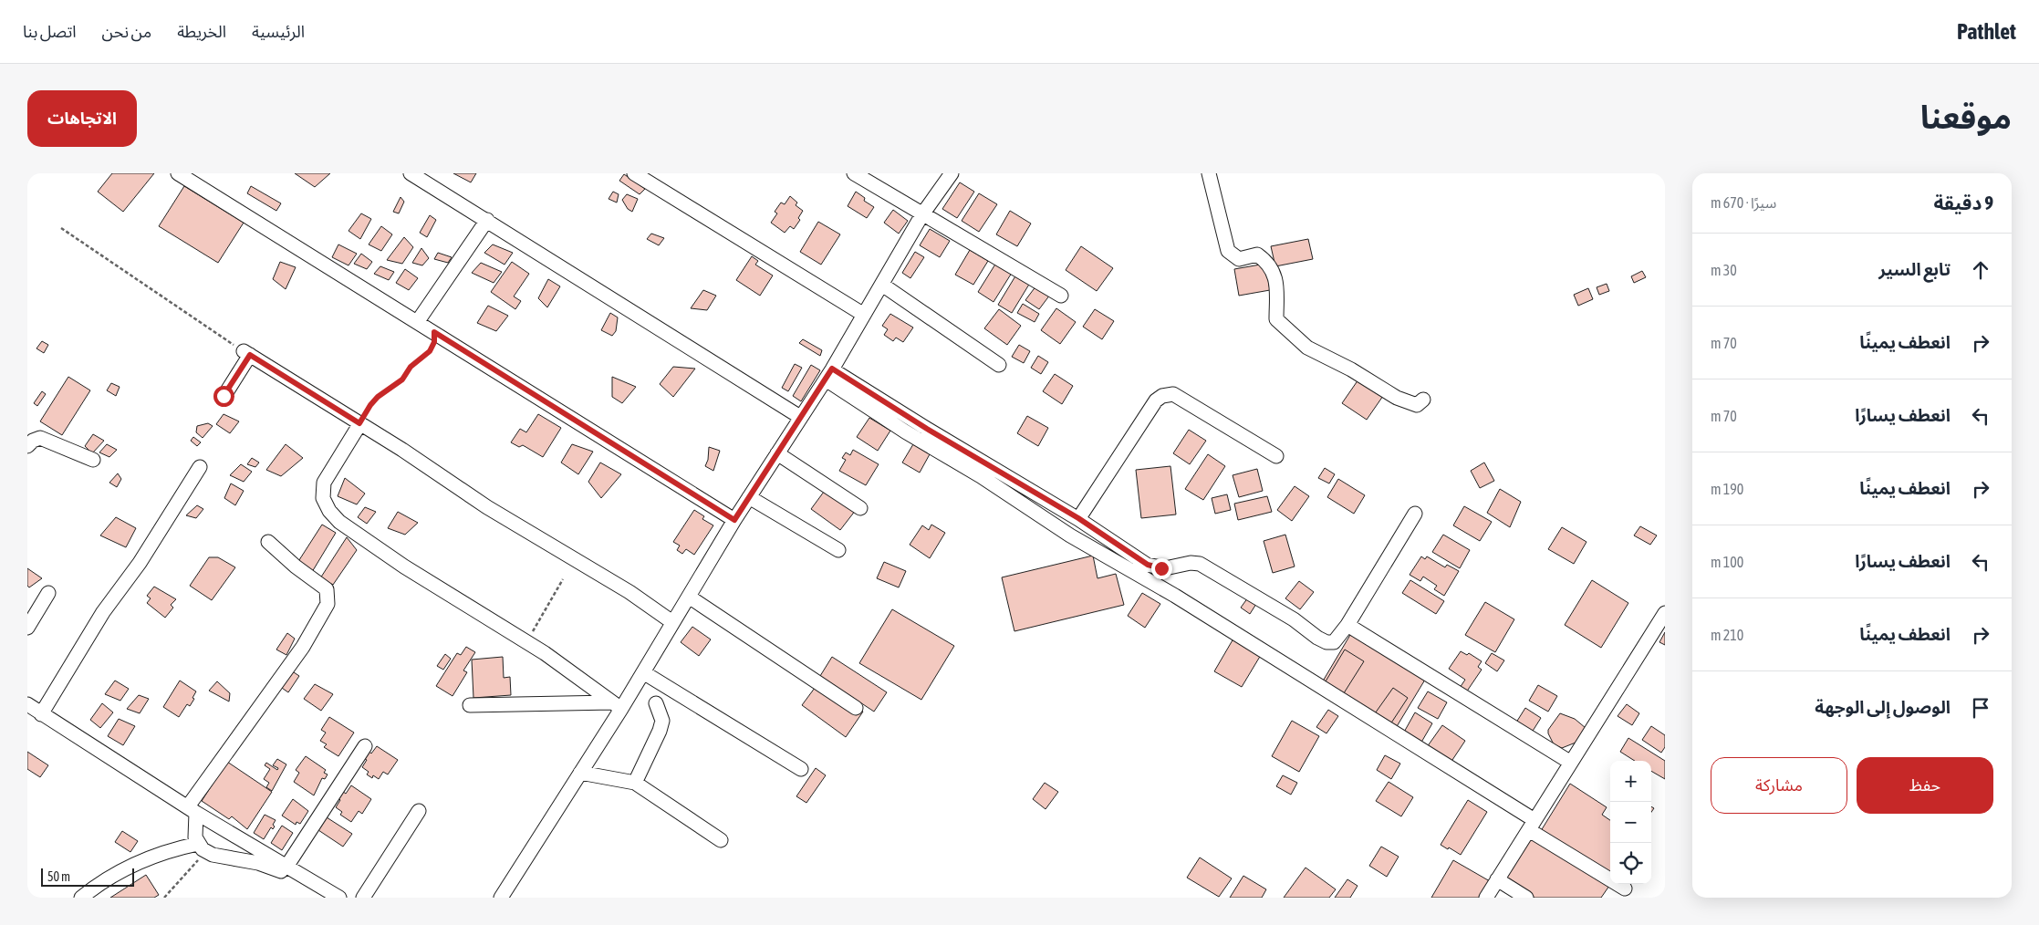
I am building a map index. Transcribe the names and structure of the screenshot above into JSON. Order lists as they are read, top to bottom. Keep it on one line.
{"scale_bar":"50 m","page":{"header":"Pathlet","nav":["الرئيسية","الخريطة","من نحن","اتصل بنا"],"title":"موقعنا","buttons":["الاتجاهات",["حفظ","مشاركة"]],"heading":["9 دقيقة","سيرًا · 670 m"],"list":[["تابع السير","30 m"],["انعطف يمينًا","70 m"],["انعطف يسارًا","70 m"],["انعطف يمينًا","190 m"],["انعطف يسارًا","100 m"],["انعطف يمينًا","210 m"],"الوصول إلى الوجهة"],"map_buttons":["+","−"],"scale":"50 m"}}
